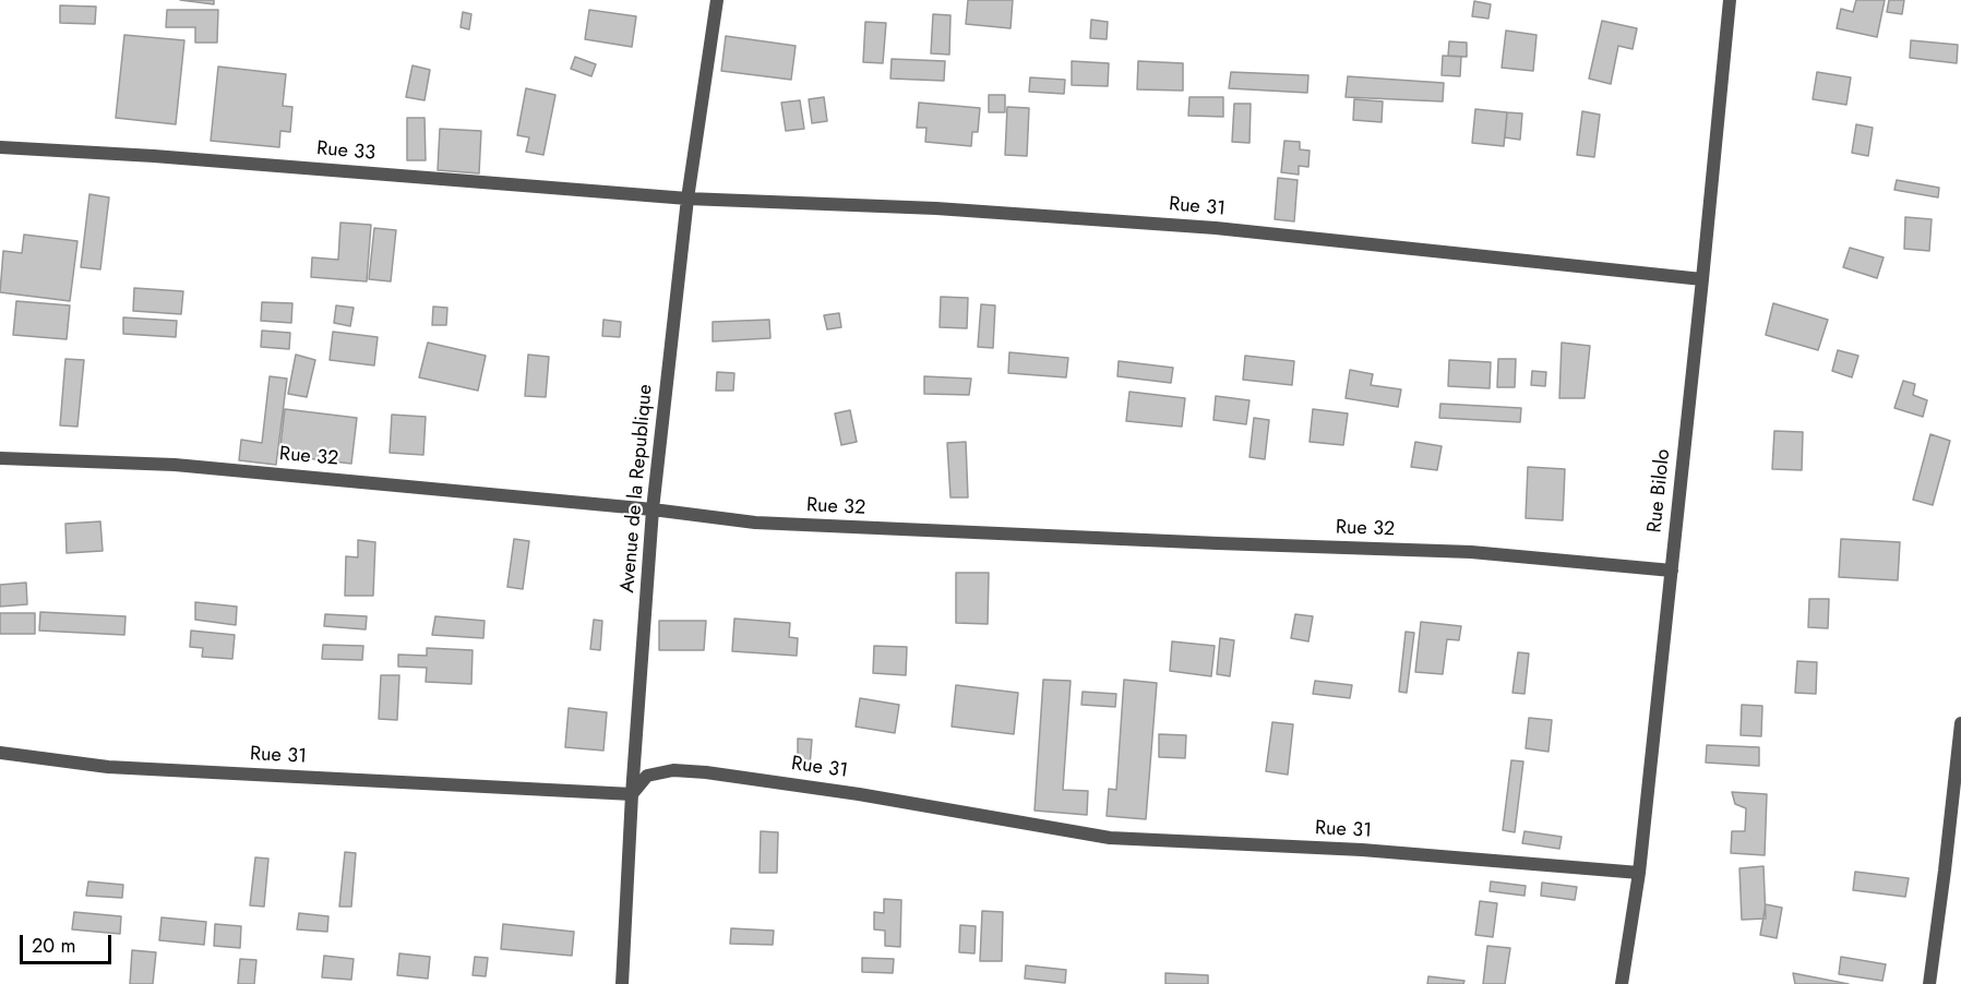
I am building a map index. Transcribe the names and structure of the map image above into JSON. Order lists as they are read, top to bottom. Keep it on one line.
{"streets":{"street":["Rue 33","Rue 31","Rue 32","Avenue de la Republique","Rue Bilolo"]},"crossings":[["Rue 33","Rue 31"],["Rue 33","Avenue de la Republique"],["Rue 31","Avenue de la Republique"],["Rue 31","Rue Bilolo"],["Rue 32","Avenue de la Republique"],["Rue 32","Rue Bilolo"]],"scale_bar":"20 m"}
